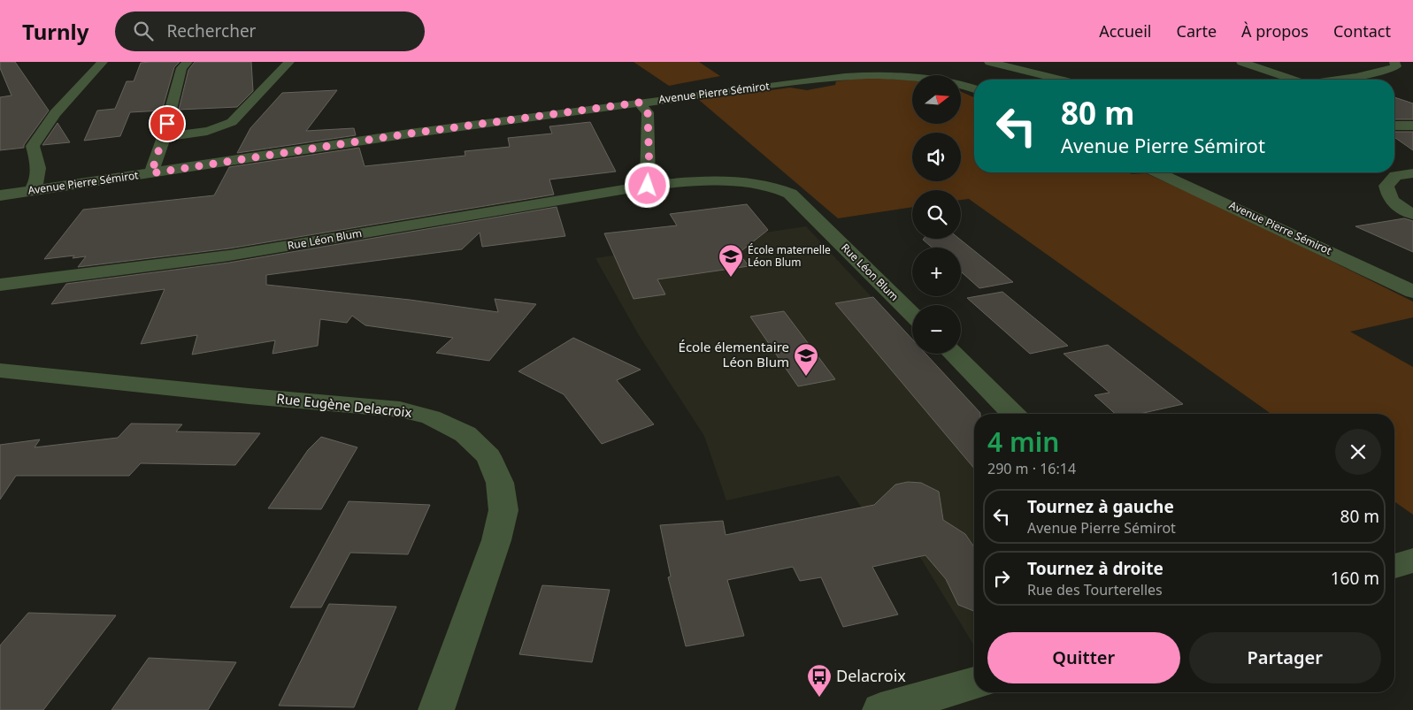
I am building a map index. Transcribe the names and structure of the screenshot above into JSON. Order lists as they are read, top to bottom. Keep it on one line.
{"streets":{"street":["Avenue Pierre Sémirot","Rue Léon Blum","Rue Eugène Delacroix"]},"places":{"school or university":["École maternelle Léon Blum","École élementaire Léon Blum"],"bus stop":["Delacroix"]},"north":"right","page":{"header":"Turnly","search":"Rechercher","nav":["Accueil","Carte","À propos","Contact"],"map_buttons":["+","−"],"turn":["80 m","Avenue Pierre Sémirot"],"heading":["4 min","290 m · 16:14"],"list":[{"name":"Tournez à gauche","note":"Avenue Pierre Sémirot","value":"80 m"},{"name":"Tournez à droite","note":"Rue des Tourterelles","value":"160 m"}],"buttons":["Quitter","Partager"]}}
